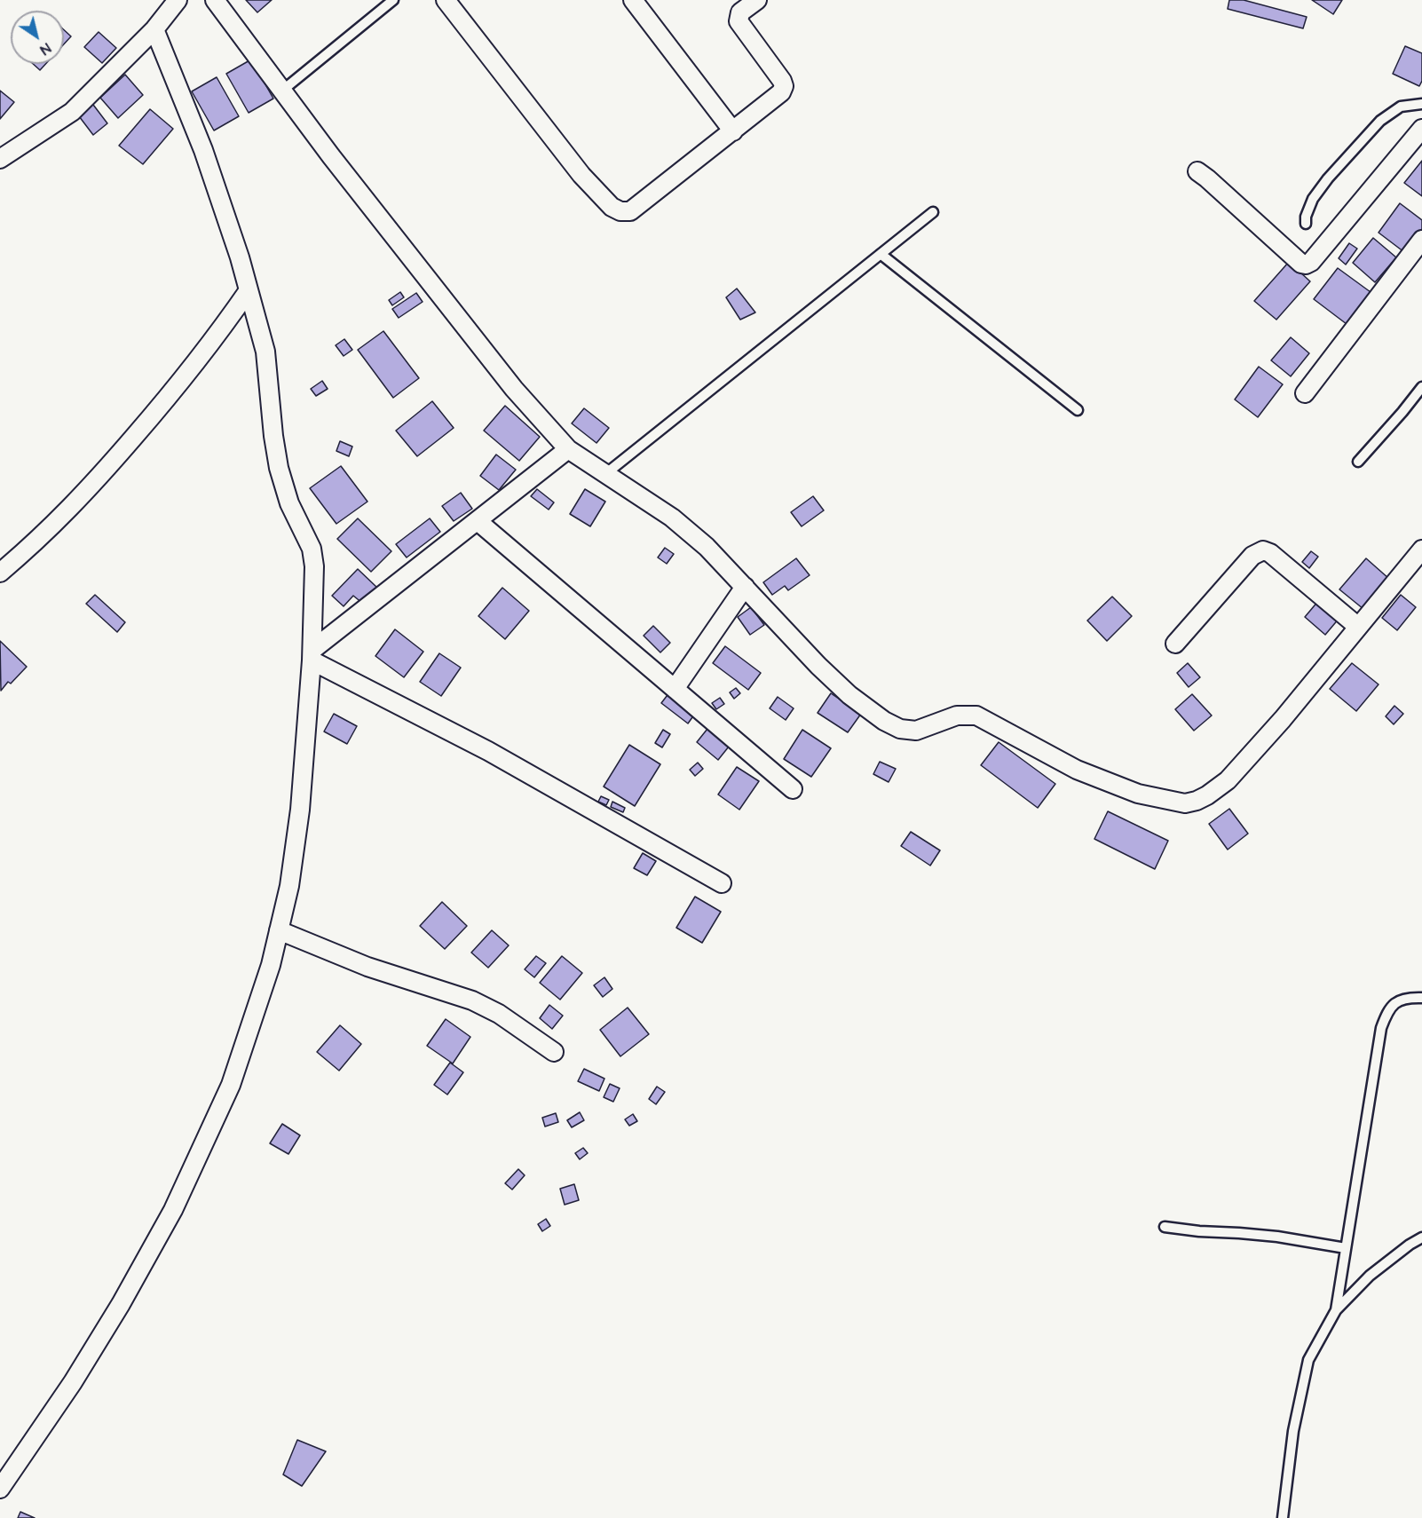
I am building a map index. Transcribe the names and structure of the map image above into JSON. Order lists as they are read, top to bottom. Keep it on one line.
{"north":"bottom right"}
